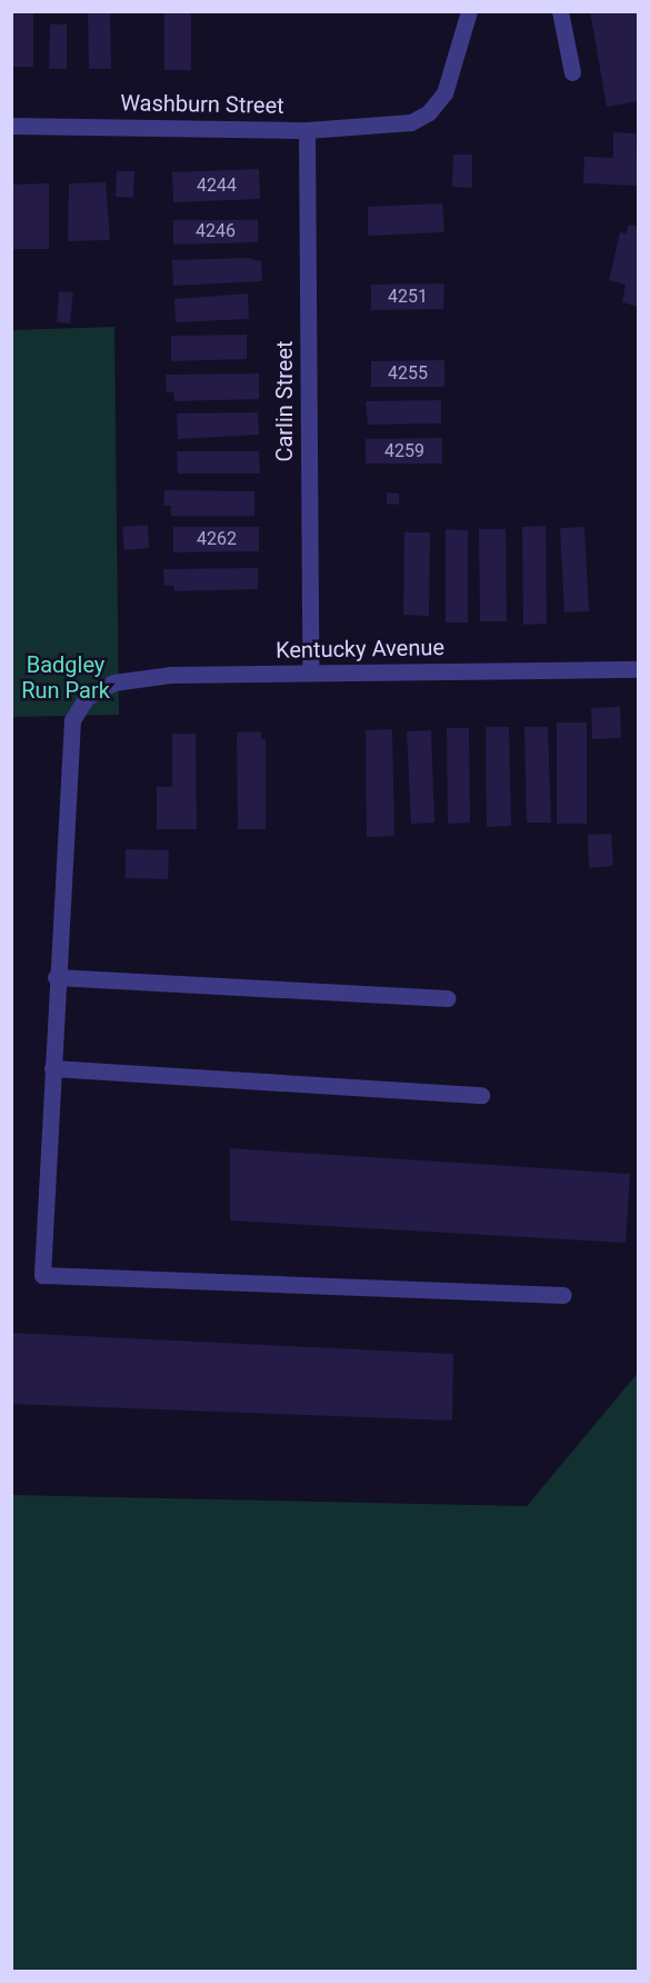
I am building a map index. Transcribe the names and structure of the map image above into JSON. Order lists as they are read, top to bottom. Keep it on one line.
{"streets":{"street":["Washburn Street","Carlin Street","Kentucky Avenue"]},"crossings":[["Washburn Street","Carlin Street"],["Carlin Street","Kentucky Avenue"]],"parks":["Badgley Run Park"],"house_numbers":["4244","4246","4251","4255","4259","4262"]}
